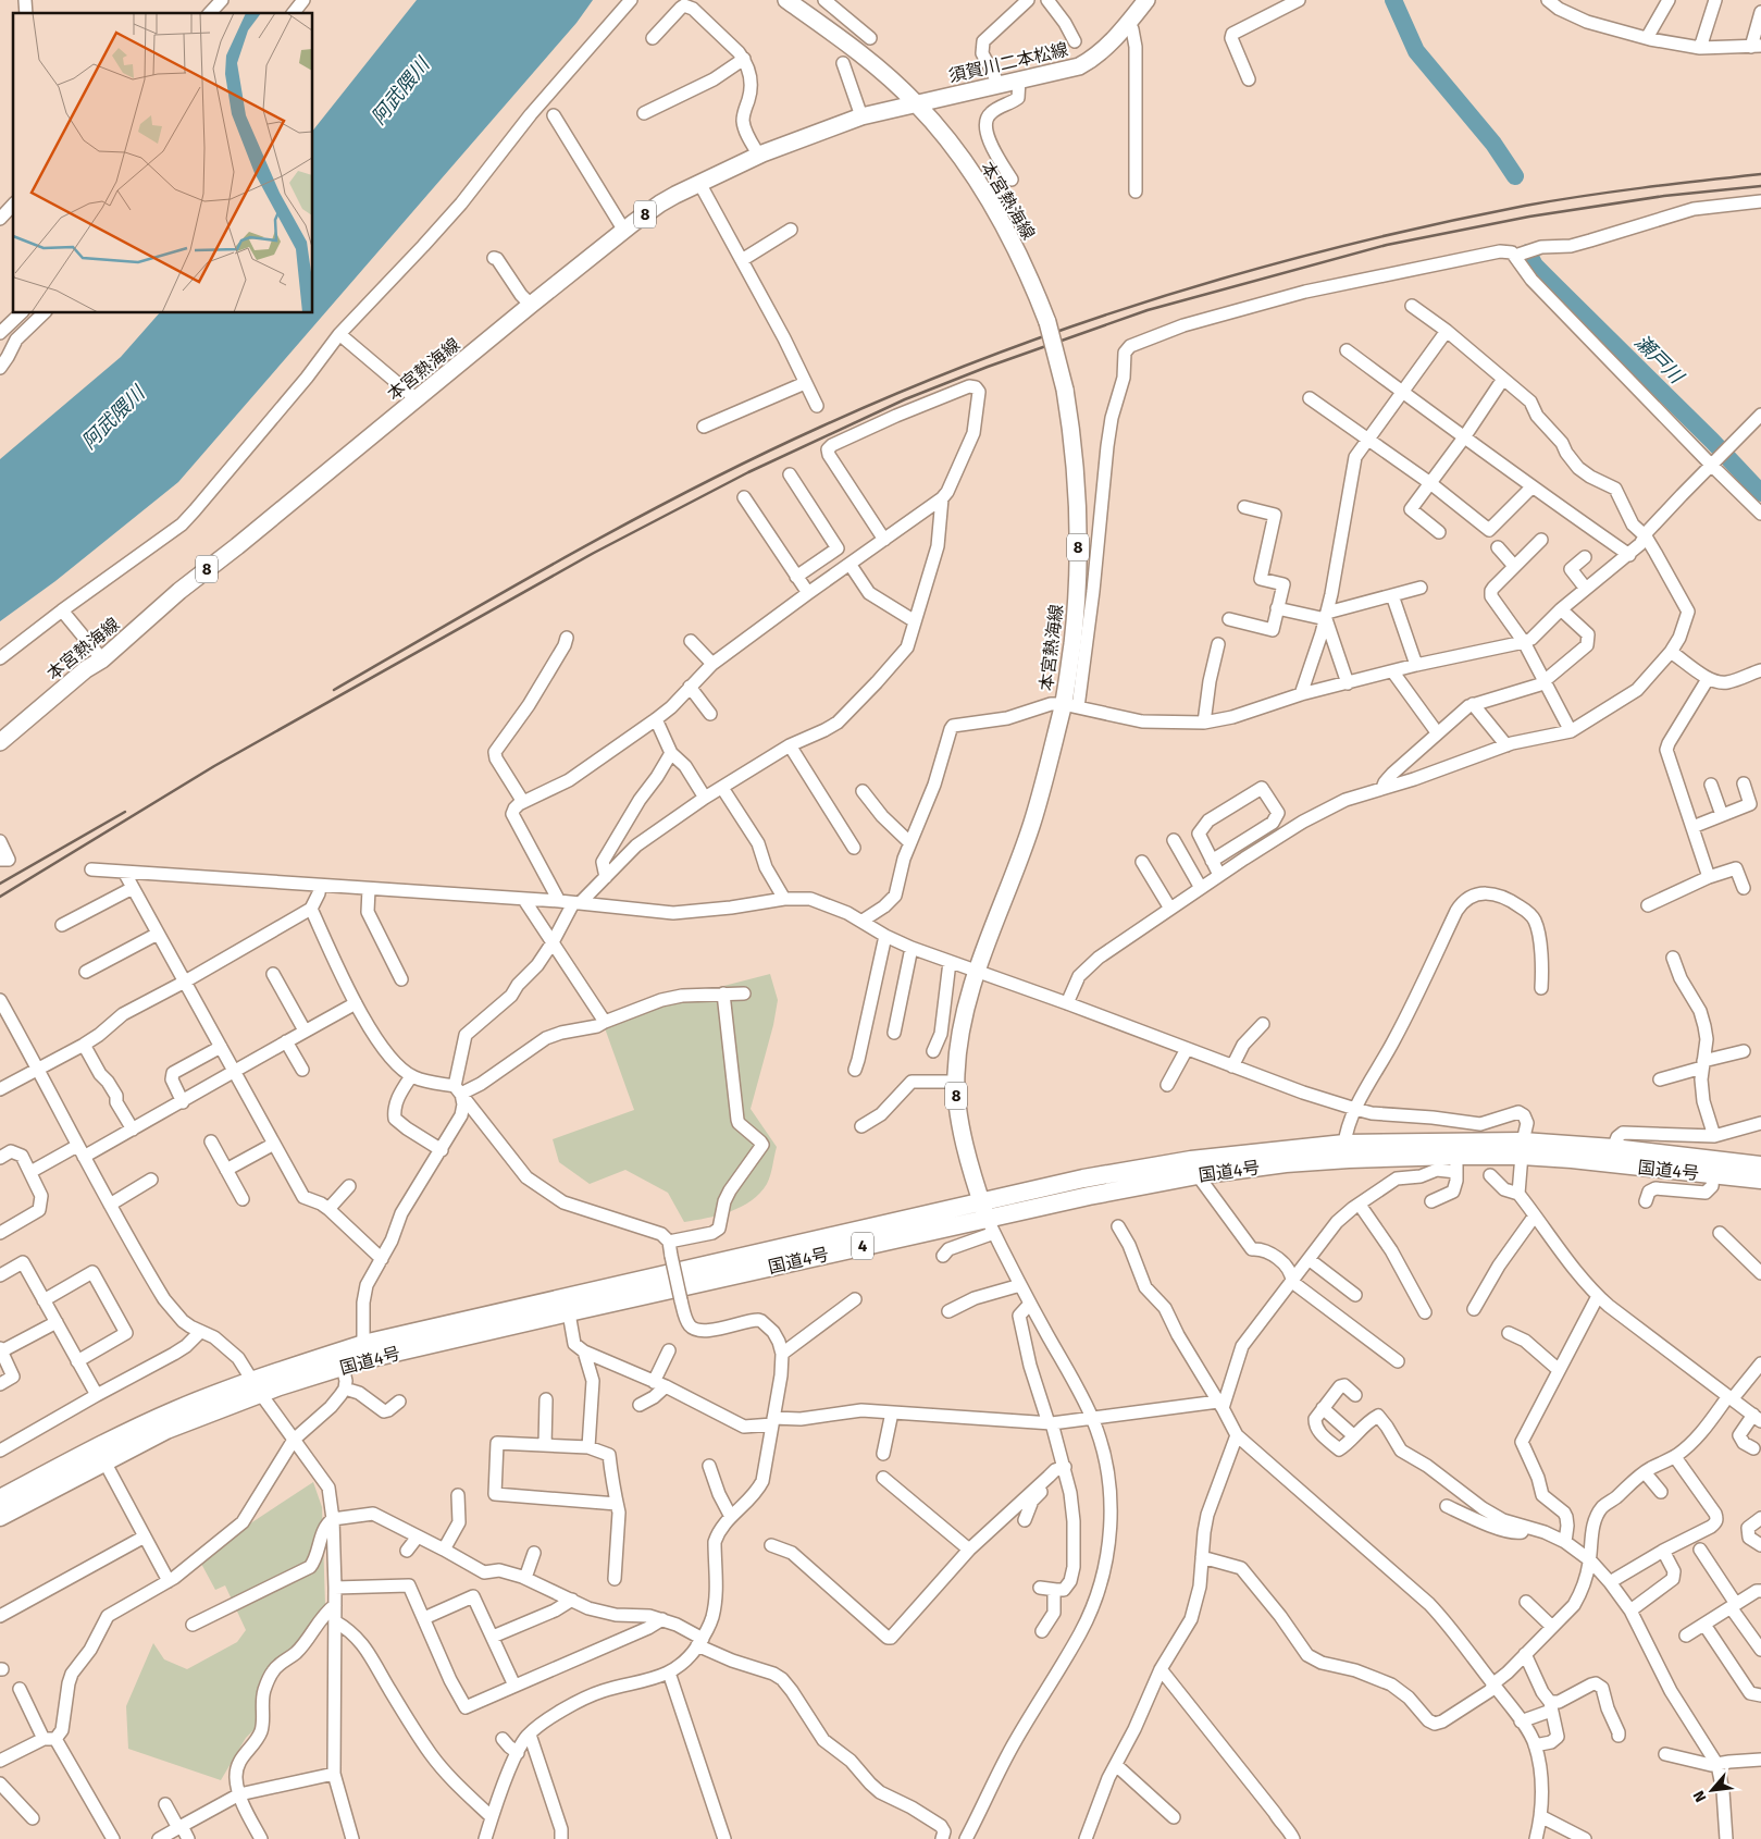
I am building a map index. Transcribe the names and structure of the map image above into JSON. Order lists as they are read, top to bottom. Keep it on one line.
{"streets":{"highway":["国道4号","4"],"main road":["須賀川二本松線","本宮熱海線","8"]},"crossings":[["須賀川二本松線","本宮熱海線"],["本宮熱海線","国道4号"]],"water":["阿武隈川","瀬戸川"],"north":"bottom left"}
